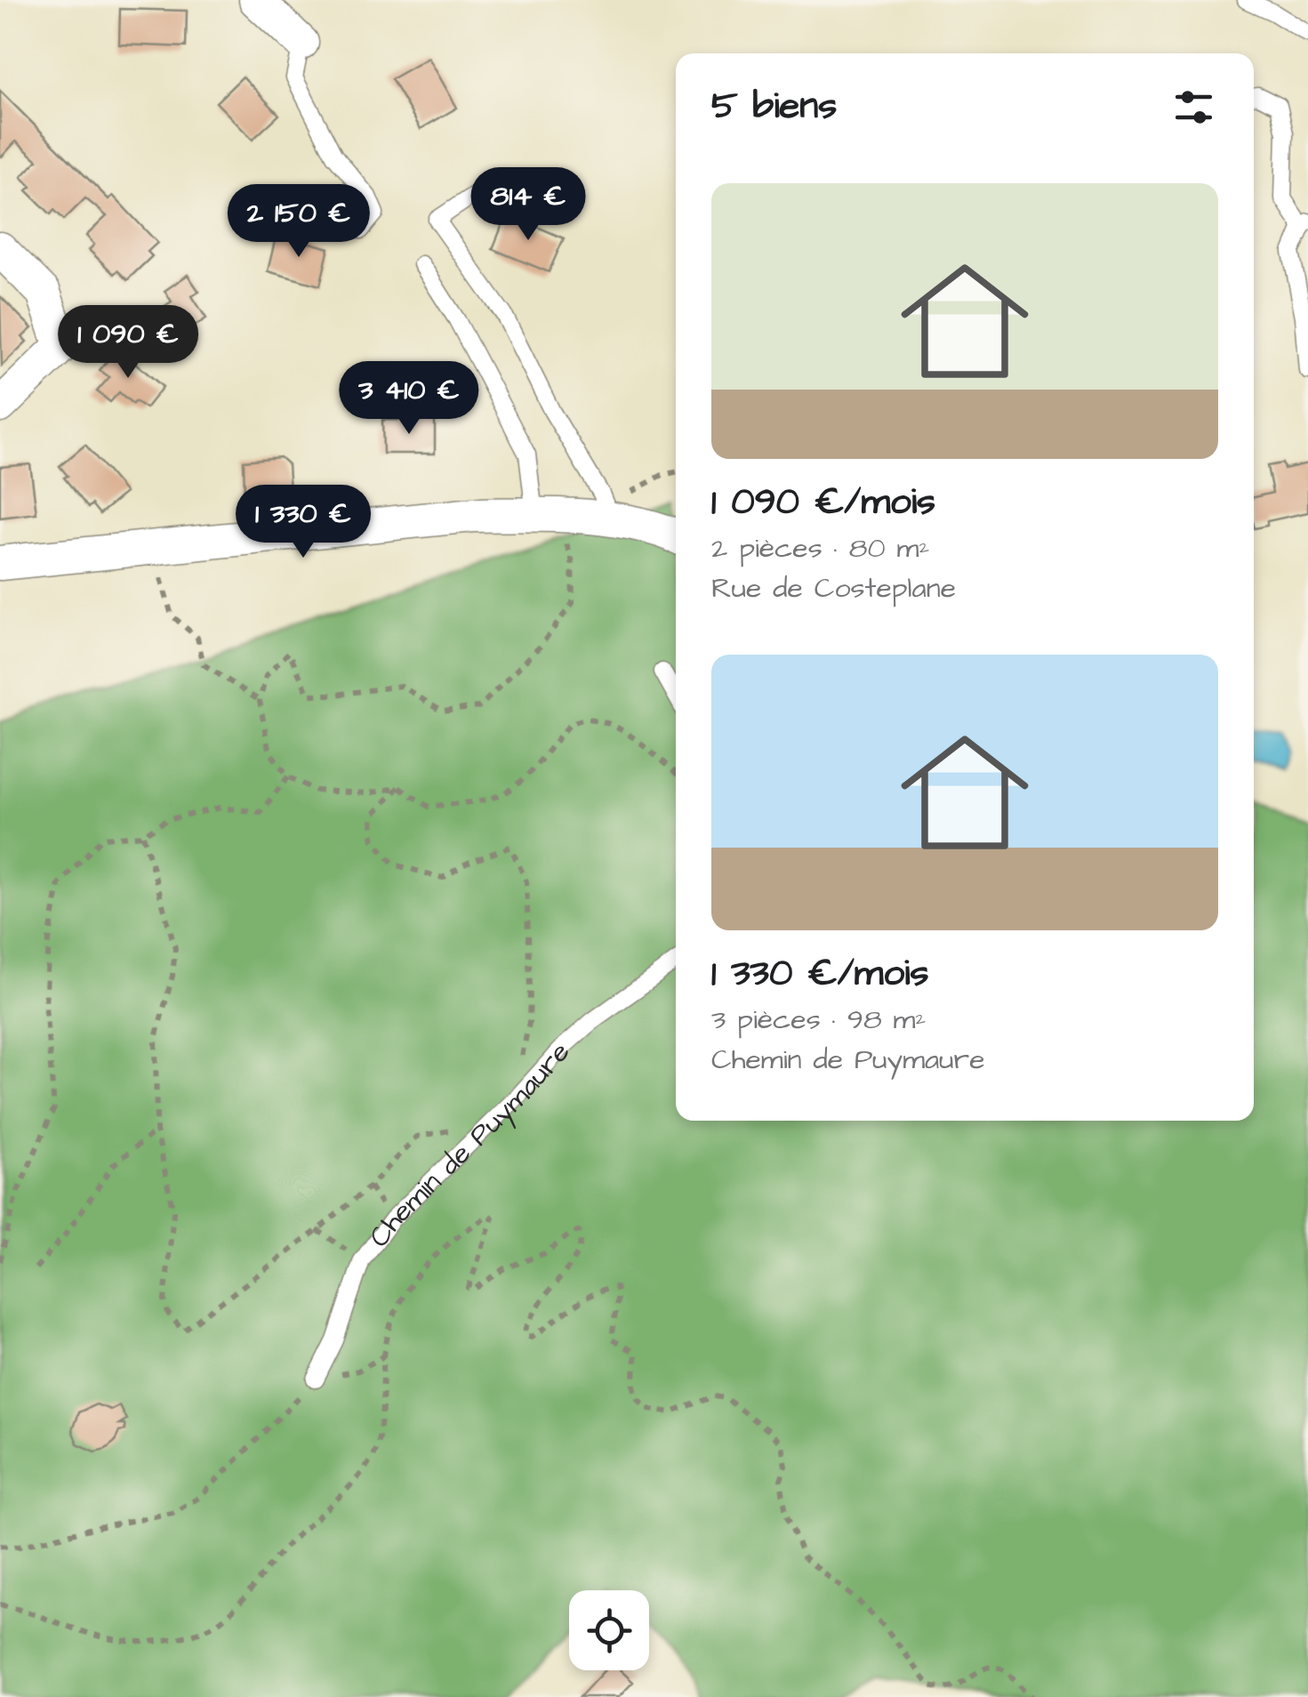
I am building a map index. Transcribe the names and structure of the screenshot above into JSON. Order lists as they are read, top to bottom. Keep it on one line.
{"streets":{"lane":["Chemin de Puymaure"]},"page":{"heading":"5 biens","list":[{"name":"1 090 €/mois","note":"2 pièces · 80 m² · Rue de Costeplane"},{"name":"1 330 €/mois","note":"3 pièces · 98 m² · Chemin de Puymaure"}],"price":["814 €","2 150 €","1 090 €","3 410 €","1 330 €"]}}
